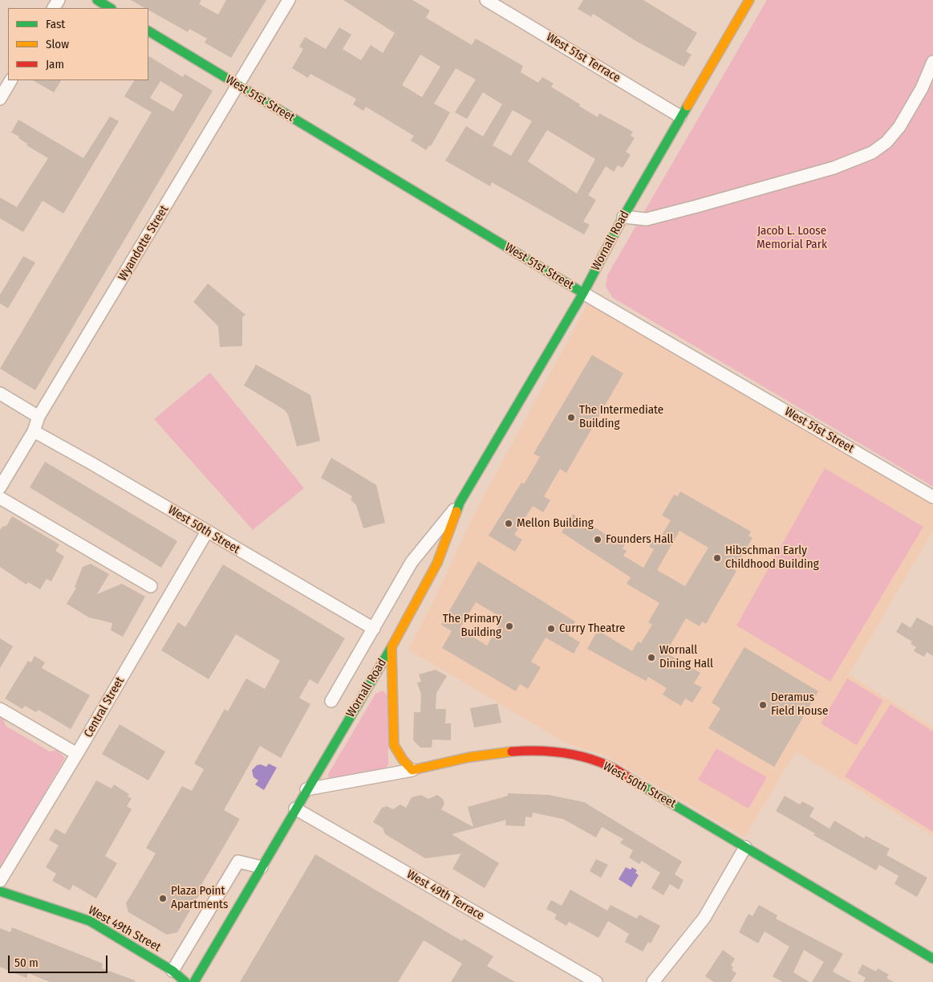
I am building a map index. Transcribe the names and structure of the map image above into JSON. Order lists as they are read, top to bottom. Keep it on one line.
{"streets":{"street":["West 51st Terrace","West 51st Street","Wornall Road","Wyandotte Street","West 50th Street","Central Street","West 49th Terrace","West 49th Street"]},"crossings":[["West 51st Terrace","Wornall Road"],["West 51st Street","Wornall Road"],["West 51st Street","Wyandotte Street"],["Wornall Road","West 50th Street"],["Wornall Road","West 49th Terrace"],["Wyandotte Street","West 50th Street"],["West 50th Street","Central Street"]],"parks":["Jacob L. Loose Memorial Park"],"places":["The Intermediate Building","Mellon Building","Founders Hall","Hibschman Early Childhood Building","The Primary Building","Curry Theatre","Wornall Dining Hall","Deramus Field House","Plaza Point Apartments"],"legend":["Fast","Slow","Jam"],"scale_bar":"50 m"}
